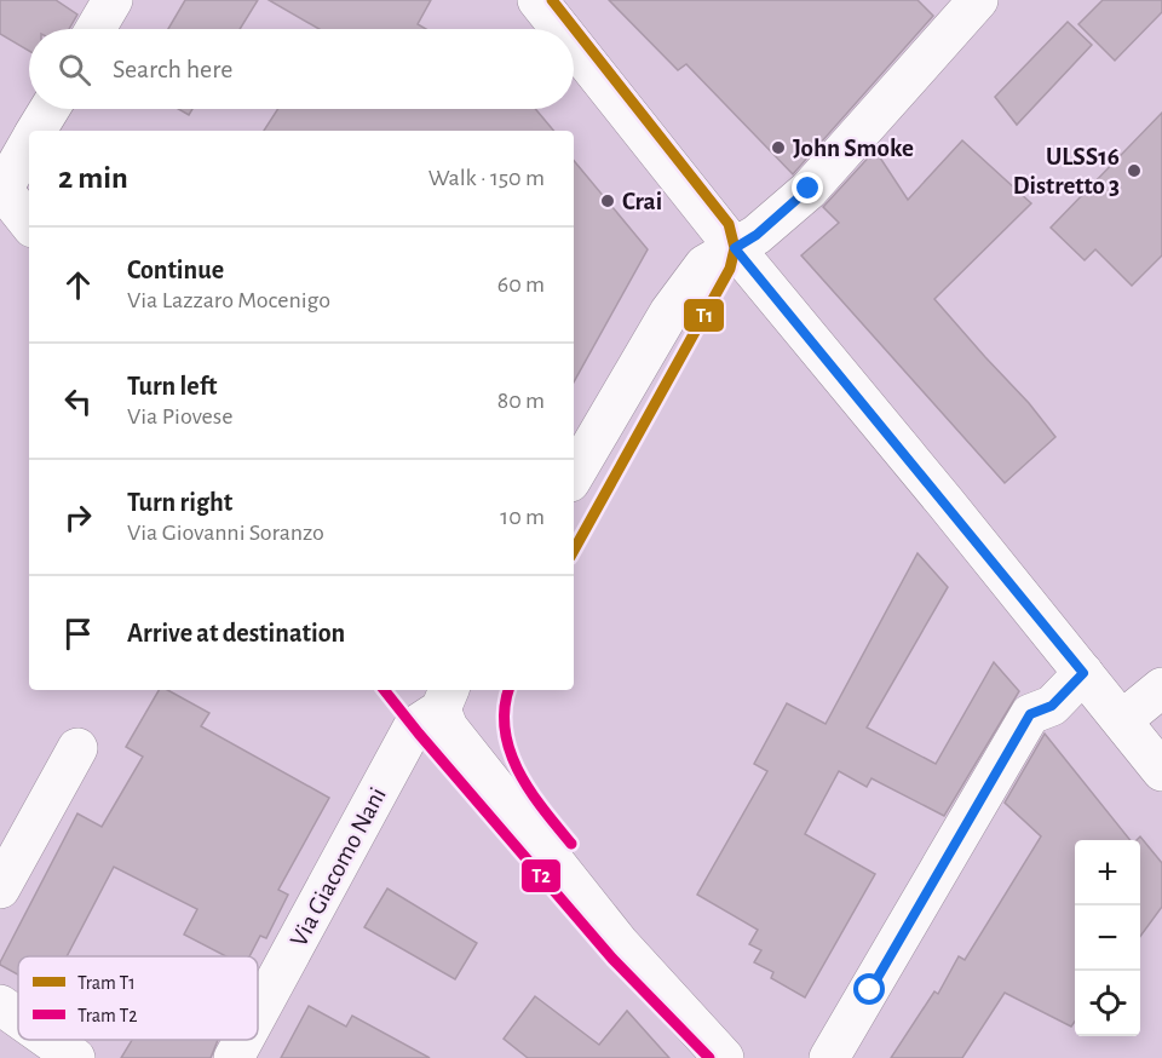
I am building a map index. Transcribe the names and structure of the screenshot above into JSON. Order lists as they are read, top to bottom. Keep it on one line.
{"streets":{"street":["Via Giacomo Nani"]},"places":["John Smoke","ULSS16 Distretto 3","Crai"],"lines":["tram line T1","tram line T2"],"legend":["Tram T1","Tram T2"],"page":{"search":"Search here","heading":["2 min","Walk · 150 m"],"list":[["Continue","Via Lazzaro Mocenigo","60 m"],["Turn left","Via Piovese","80 m"],["Turn right","Via Giovanni Soranzo","10 m"],"Arrive at destination"],"map_buttons":["+","−"]}}
